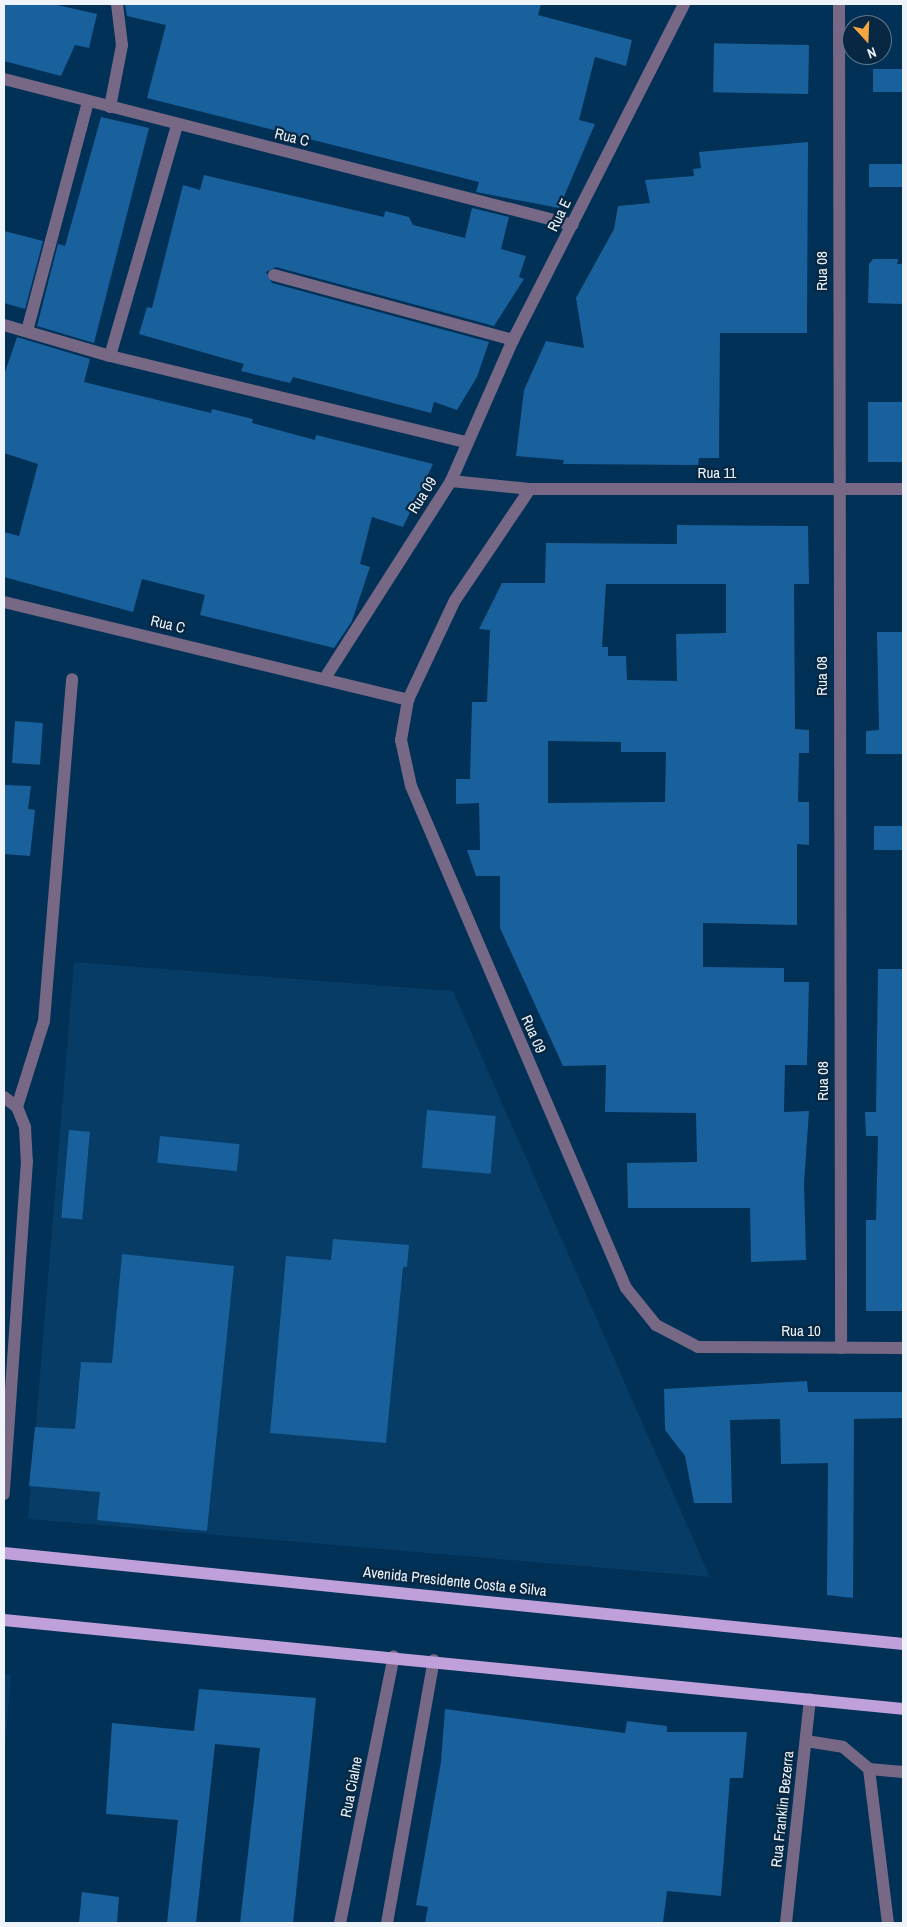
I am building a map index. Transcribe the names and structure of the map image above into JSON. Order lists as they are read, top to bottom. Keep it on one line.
{"streets":{"main road":["Avenida Presidente Costa e Silva"],"street":["Rua C","Rua E","Rua 08","Rua 11","Rua 09","Rua 10","Rua Cialne","Rua Franklin Bezerra"]},"crossings":[["Rua C","Rua E"],["Rua C","Rua 09"],["Rua E","Rua 09"],["Rua 08","Rua 11"],["Rua 08","Rua 10"],["Rua 11","Rua 09"],["Rua 09","Rua 10"]],"north":"bottom"}
